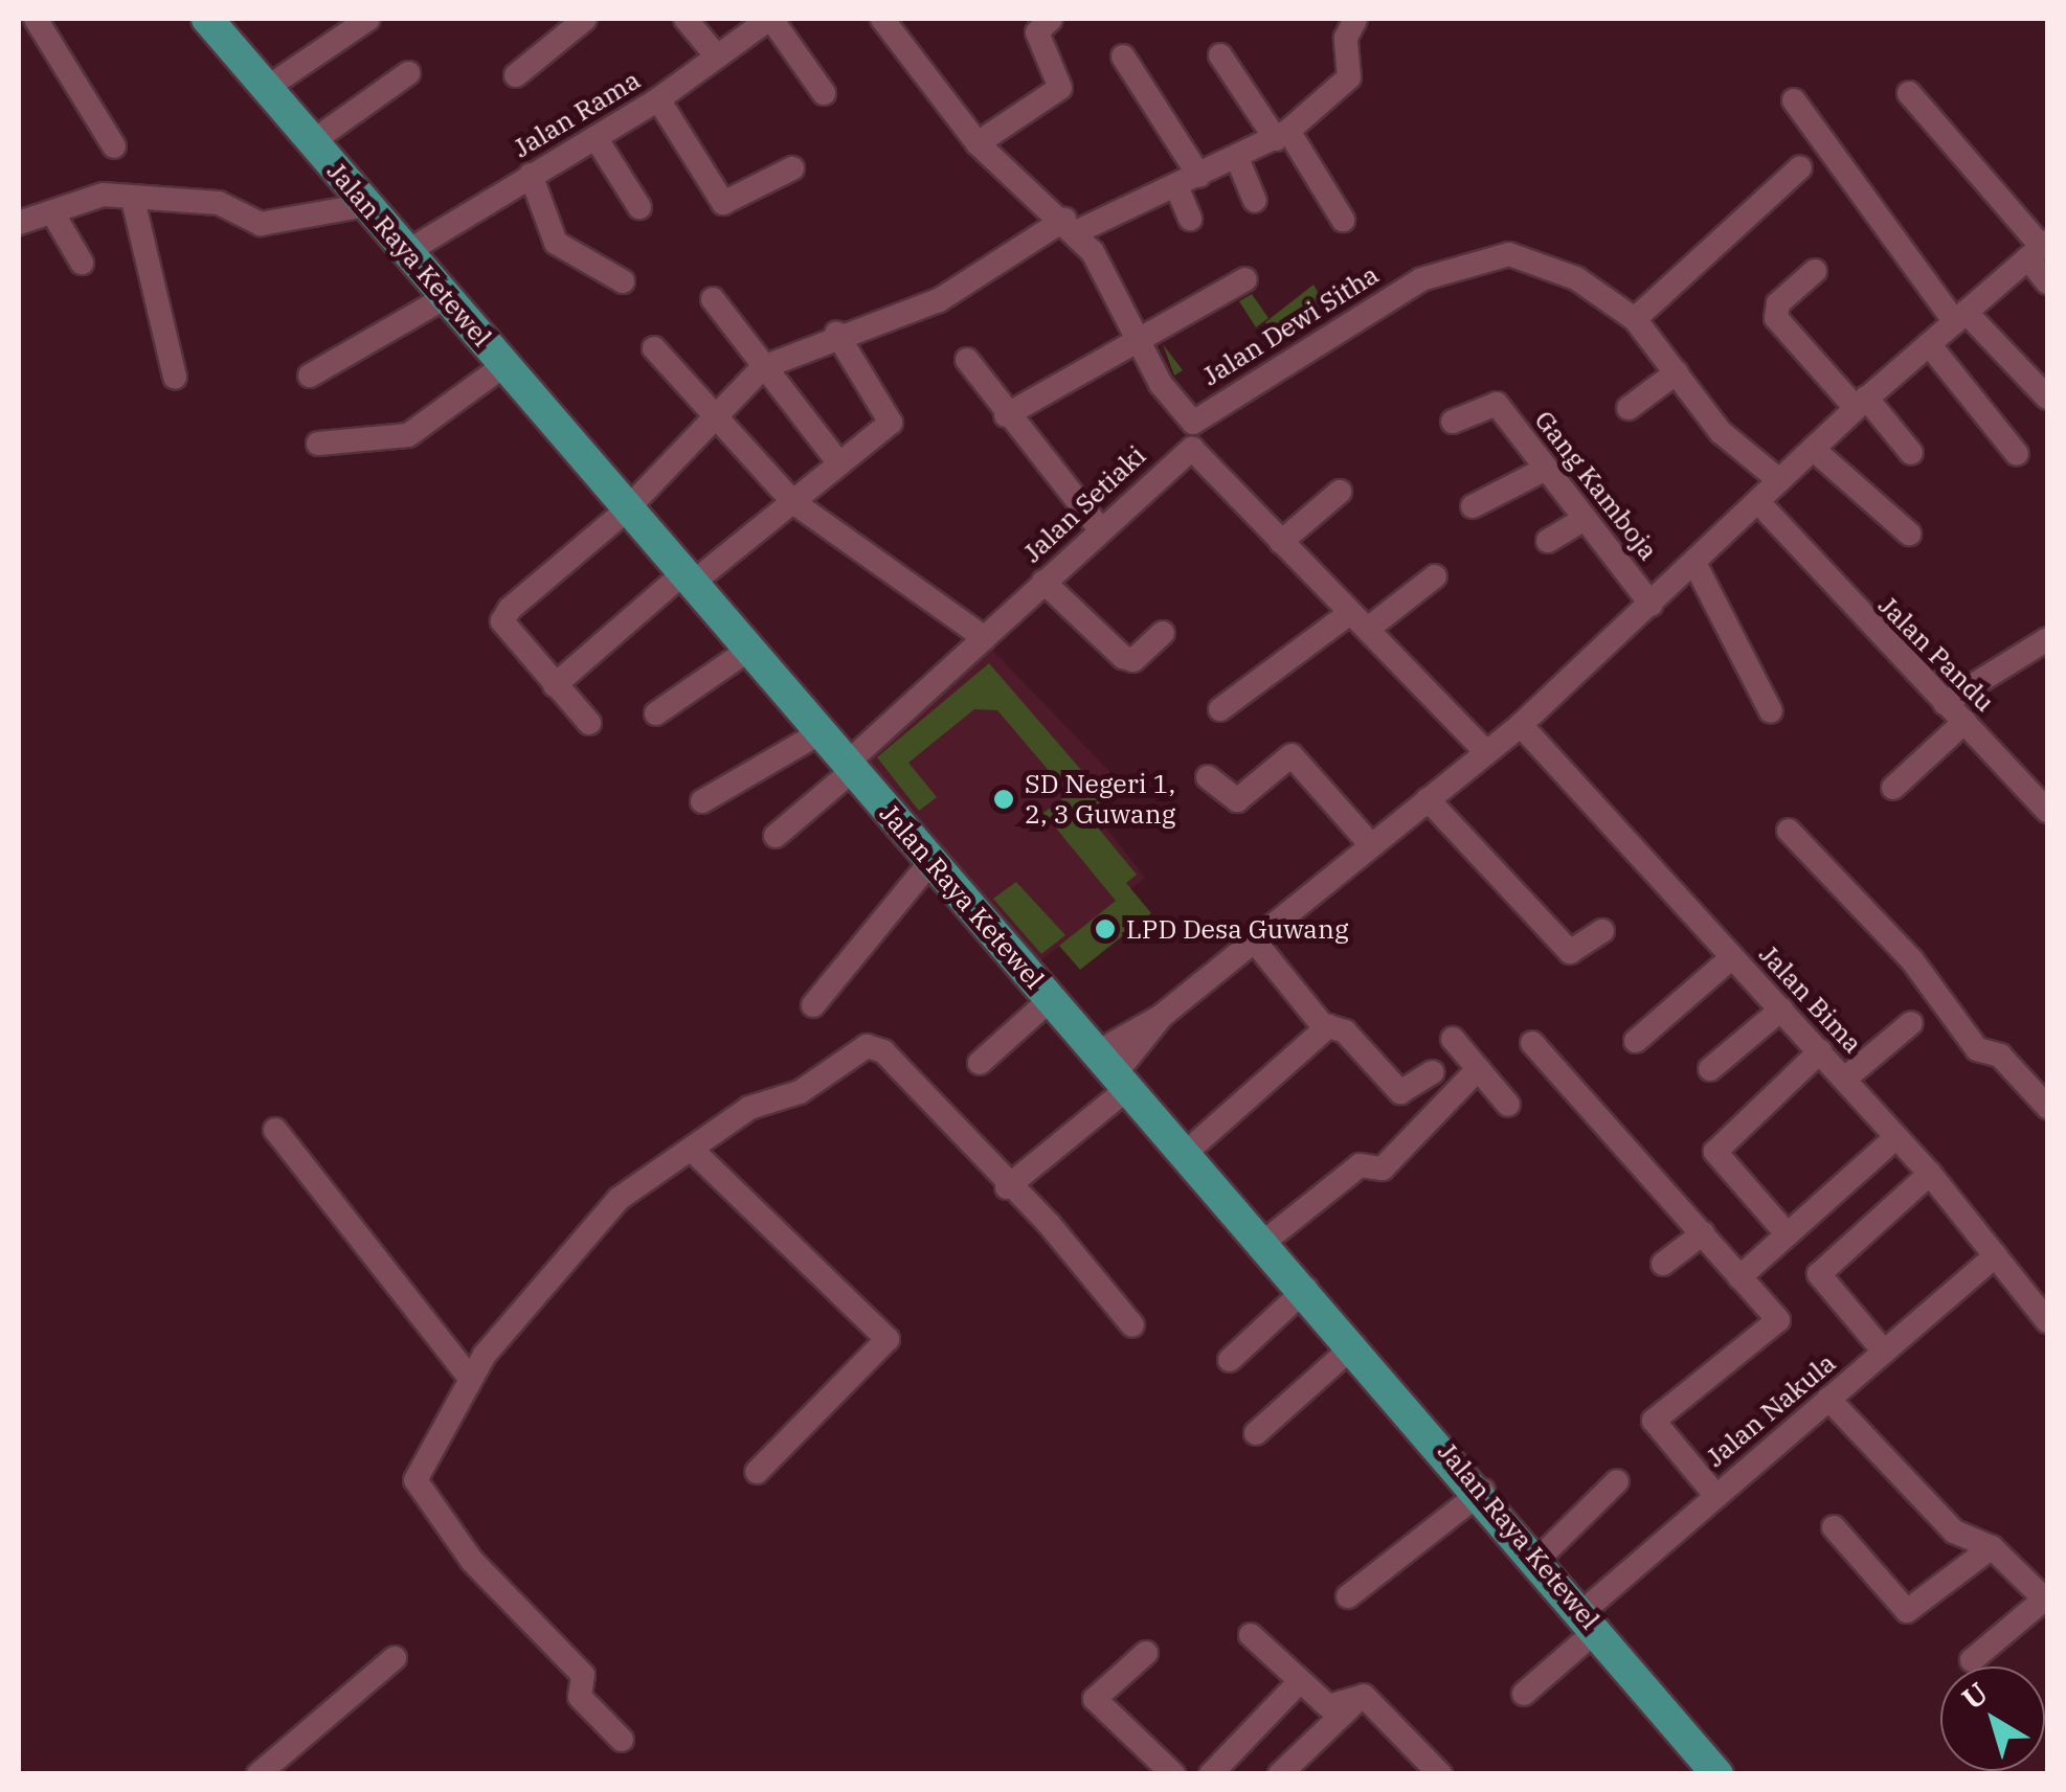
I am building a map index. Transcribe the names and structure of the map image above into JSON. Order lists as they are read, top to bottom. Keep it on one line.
{"streets":{"main road":["Jalan Raya Ketewel"],"street":["Jalan Rama","Jalan Dewi Sitha","Gang Kamboja","Jalan Setiaki","Jalan Pandu","Jalan Bima","Jalan Nakula"]},"crossings":[["Jalan Rama","Jalan Raya Ketewel"],["Jalan Raya Ketewel","Jalan Setiaki"],["Jalan Raya Ketewel","Jalan Nakula"],["Jalan Bima","Jalan Nakula"]],"places":["SD Negeri 1, 2, 3 Guwang","LPD Desa Guwang"],"north":"top left"}
